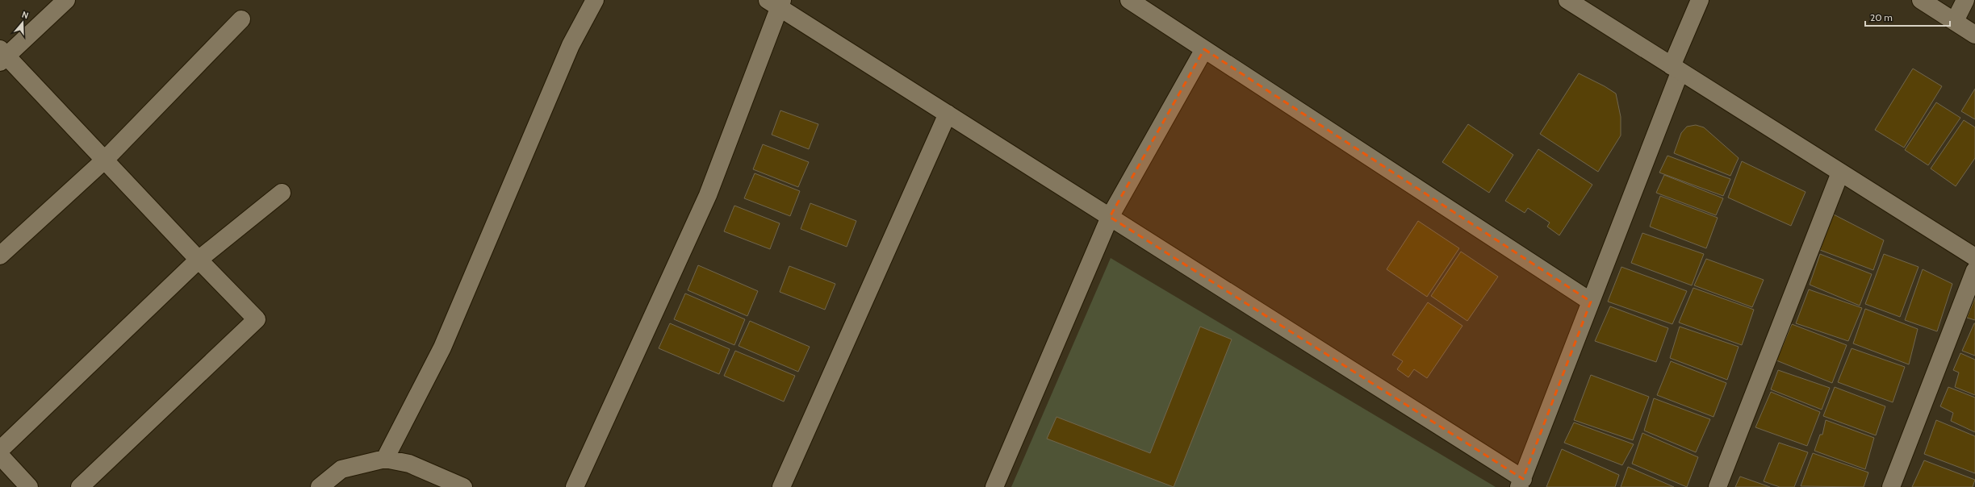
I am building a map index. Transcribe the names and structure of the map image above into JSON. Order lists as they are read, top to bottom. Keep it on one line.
{"scale_bar":"20 m","north":"top"}
